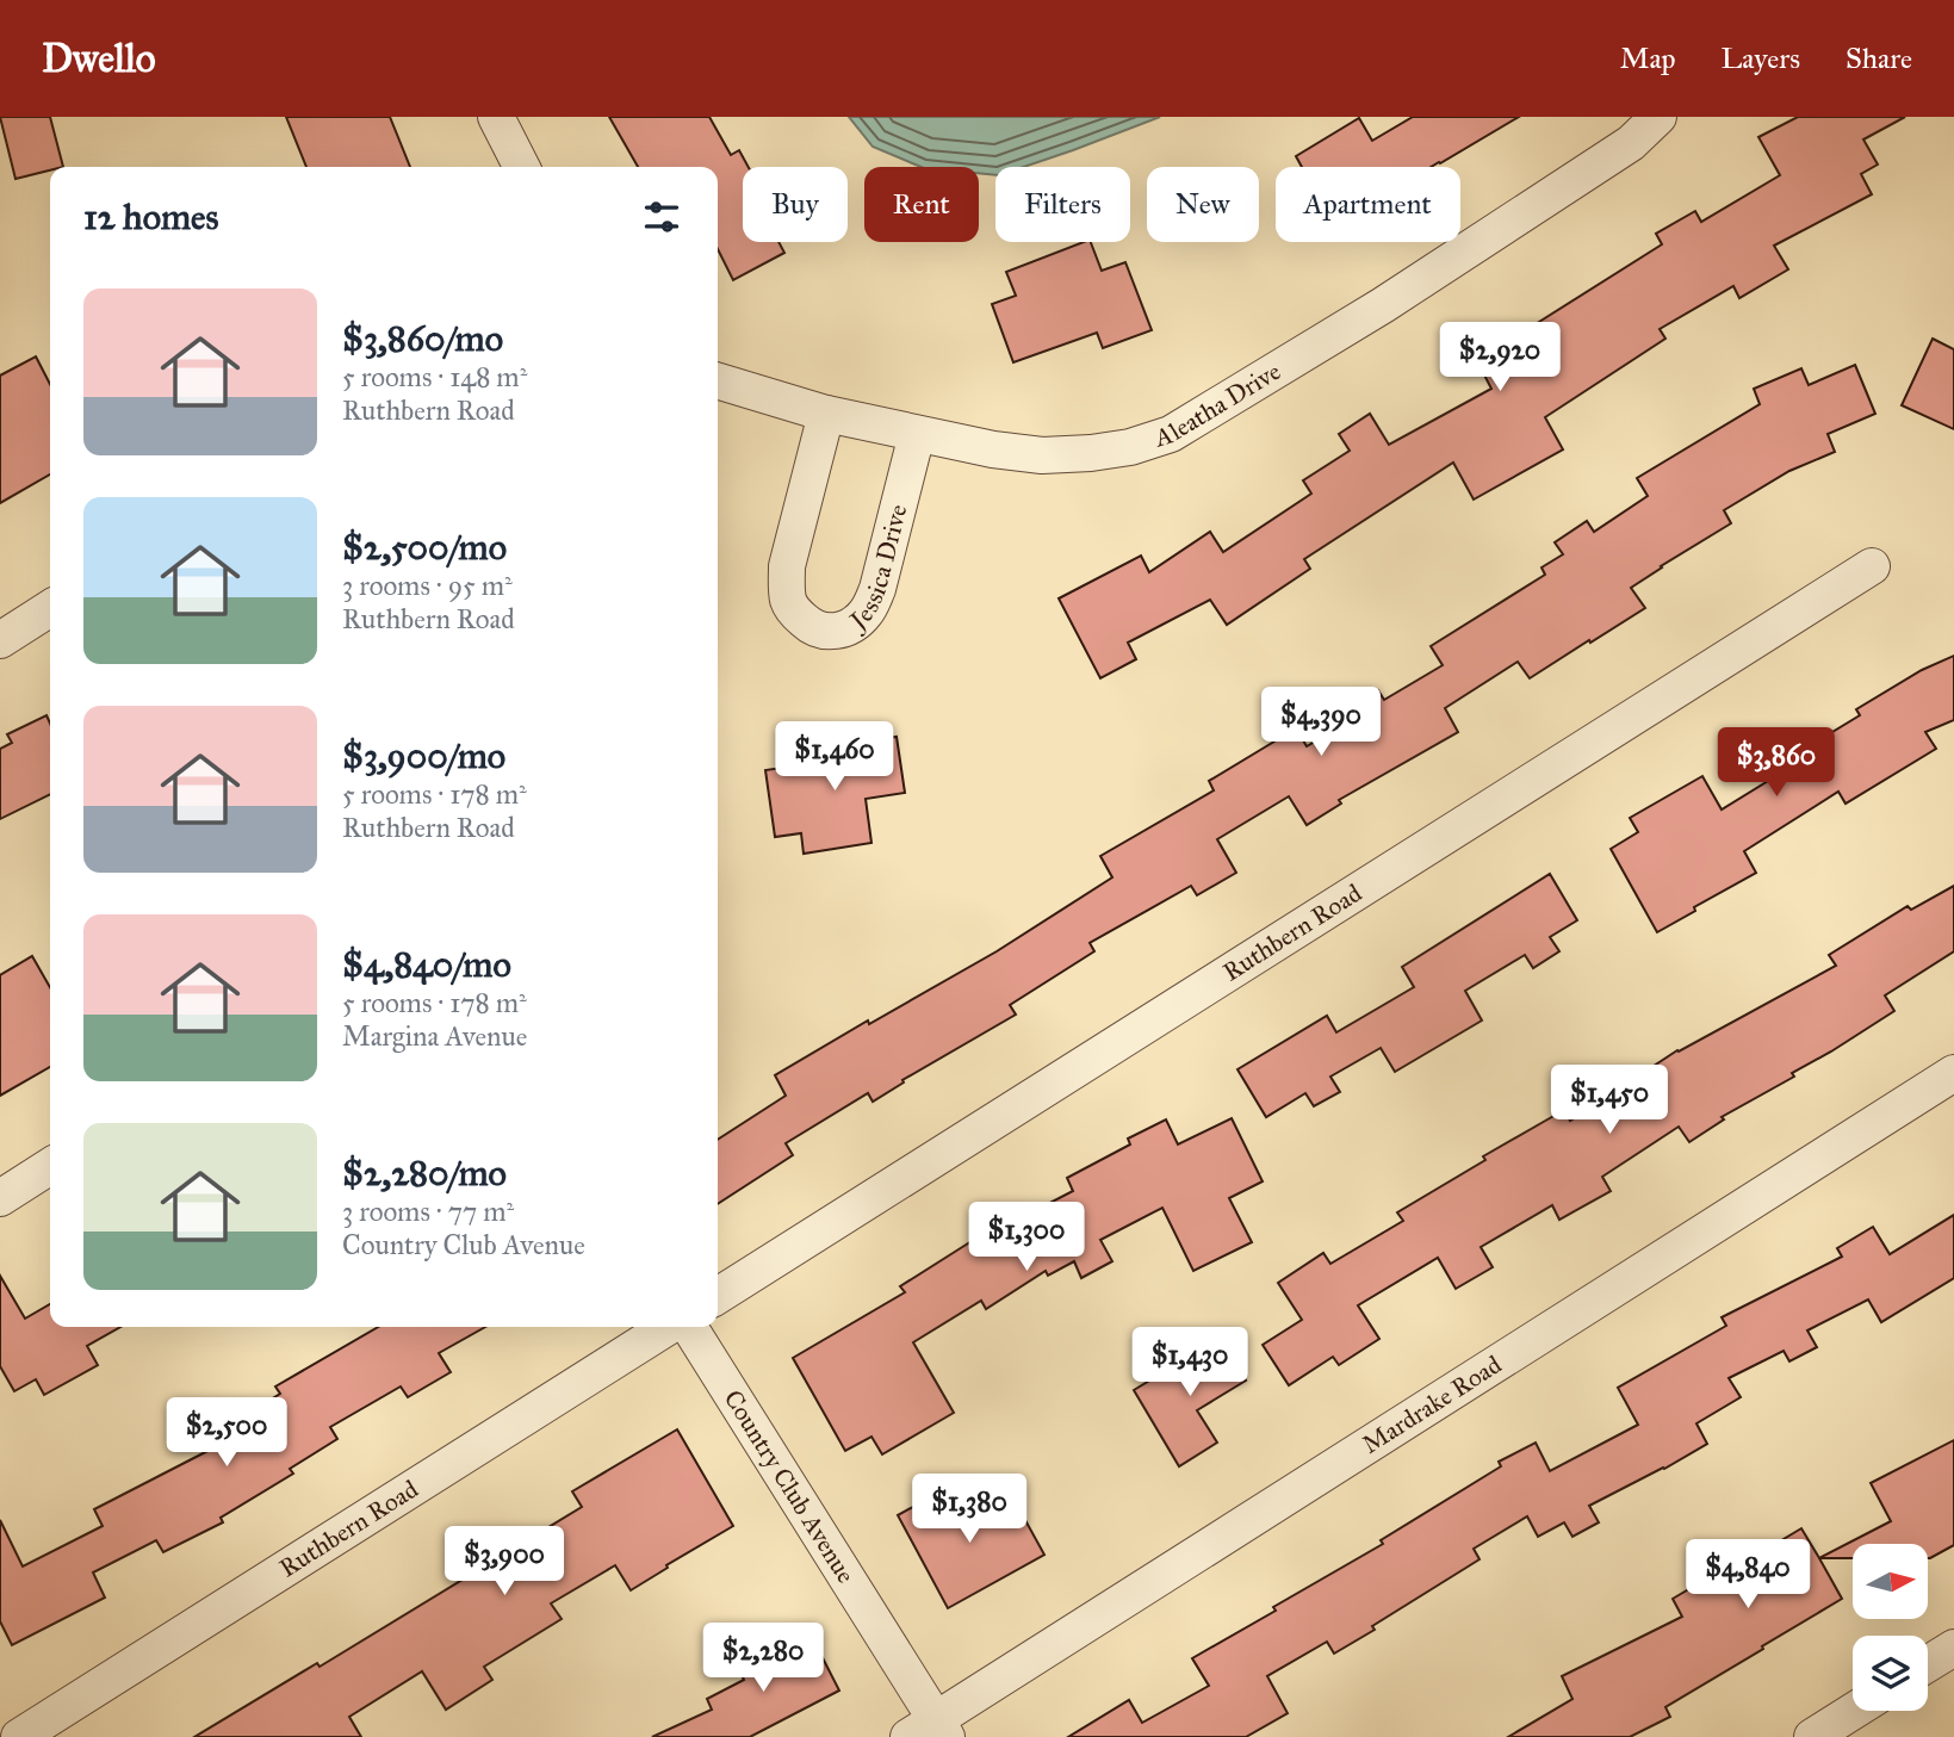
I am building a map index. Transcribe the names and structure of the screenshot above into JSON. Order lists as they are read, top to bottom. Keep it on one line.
{"streets":{"street":["Aleatha Drive","Jessica Drive","Ruthbern Road","Mardrake Road","Country Club Avenue"]},"crossings":[["Aleatha Drive","Jessica Drive"],["Mardrake Road","Country Club Avenue"]],"north":"right","page":{"header":"Dwello","nav":["Map","Layers","Share"],"chip":["Buy","Rent","Filters","New","Apartment"],"heading":"12 homes","list":[{"name":"$3,860/mo","note":"5 rooms · 148 m² · Ruthbern Road"},{"name":"$2,500/mo","note":"3 rooms · 95 m² · Ruthbern Road"},{"name":"$3,900/mo","note":"5 rooms · 178 m² · Ruthbern Road"},{"name":"$4,840/mo","note":"5 rooms · 178 m² · Margina Avenue"},{"name":"$2,280/mo","note":"3 rooms · 77 m² · Country Club Avenue"}],"price":["$2,920","$4,390","$1,460","$3,860","$1,450","$1,300","$1,430","$2,500","$1,380","$3,900","$4,840","$2,280"]}}
